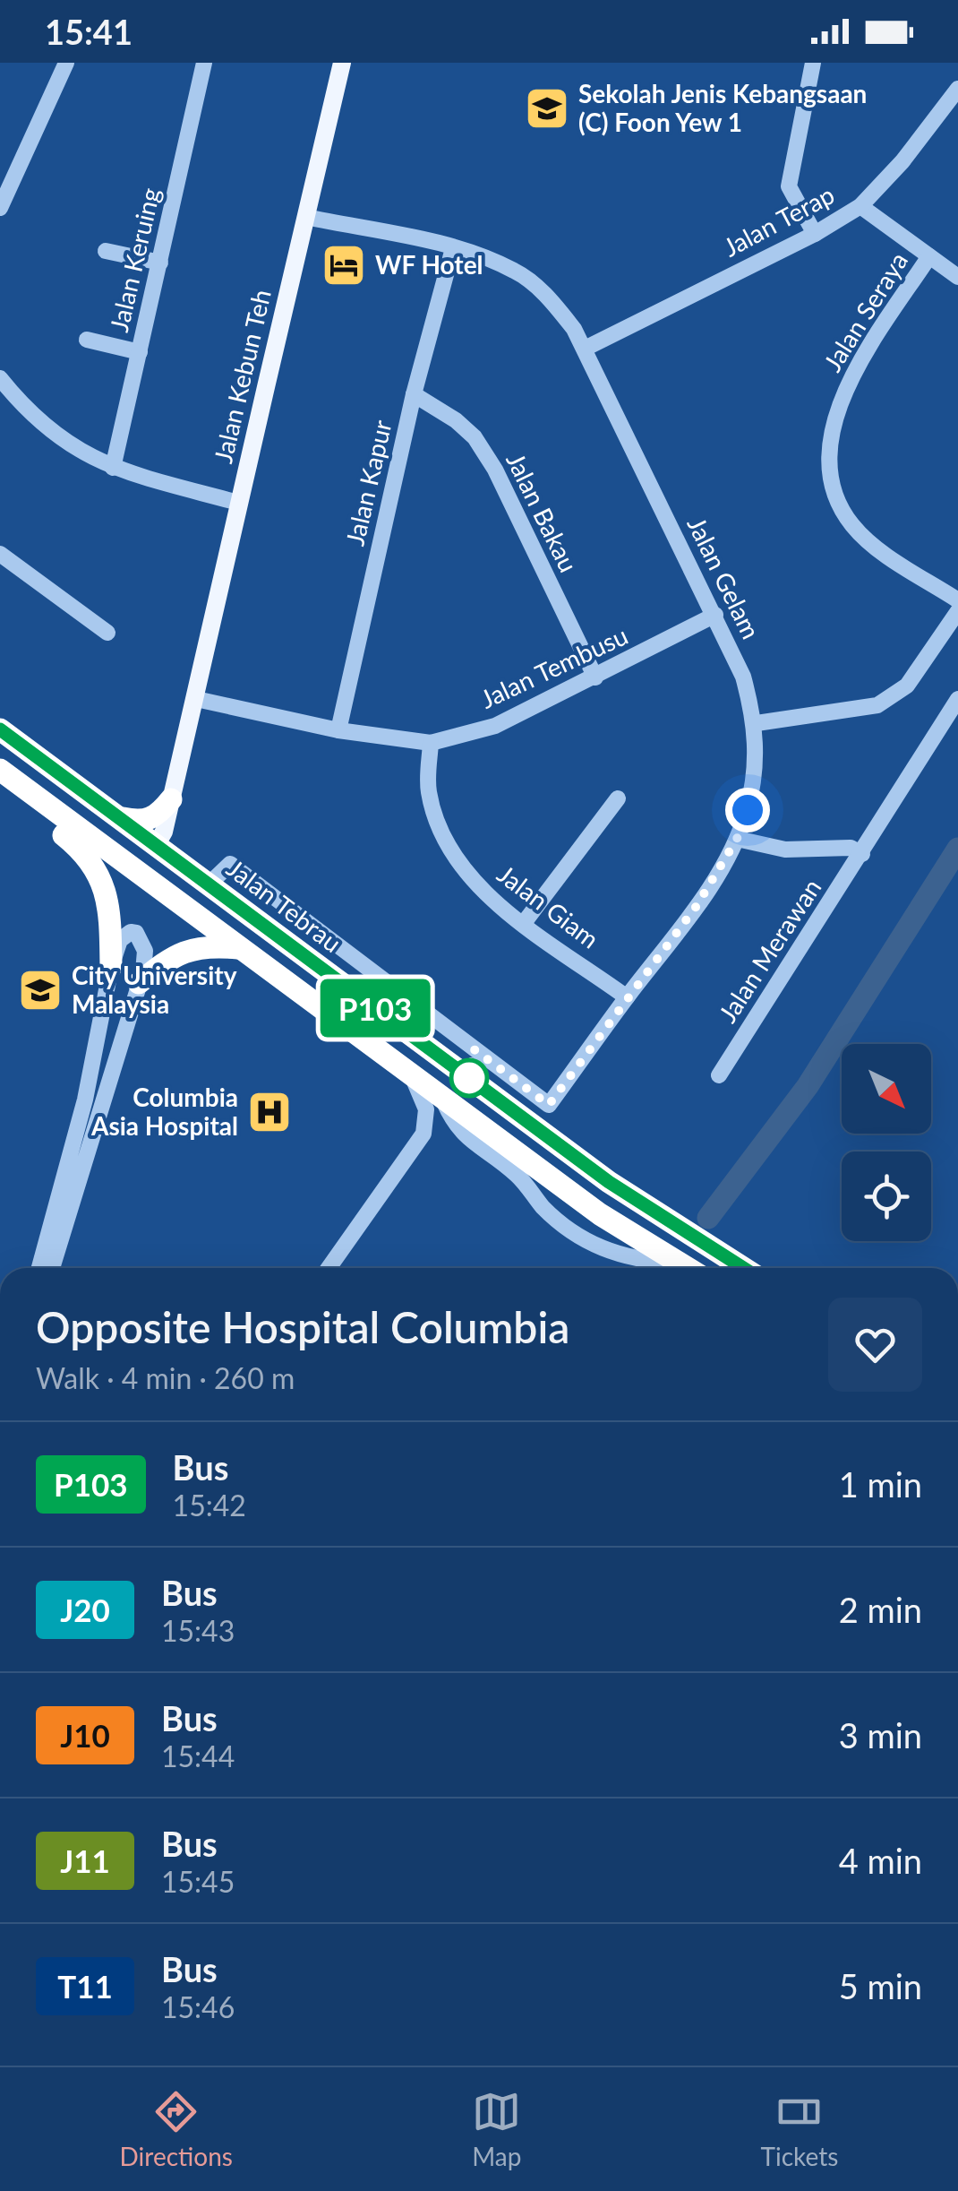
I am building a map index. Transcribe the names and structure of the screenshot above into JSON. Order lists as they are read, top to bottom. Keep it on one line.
{"streets":{"highway":["Jalan Tebrau"],"main road":["Jalan Kebun Teh"],"street":["Jalan Terap","Jalan Keruing","Jalan Seraya","Jalan Kapur","Jalan Bakau","Jalan Gelam","Jalan Tembusu","Jalan Giam","Jalan Merawan"]},"crossings":[["Jalan Terap","Jalan Gelam"],["Jalan Kebun Teh","Jalan Gelam"],["Jalan Kebun Teh","Jalan Tembusu"],["Jalan Kebun Teh","Jalan Tebrau"],["Jalan Kapur","Jalan Bakau"],["Jalan Kapur","Jalan Gelam"],["Jalan Kapur","Jalan Tembusu"],["Jalan Bakau","Jalan Tembusu"],["Jalan Gelam","Jalan Tembusu"],["Jalan Gelam","Jalan Tebrau"],["Jalan Gelam","Jalan Giam"],["Jalan Gelam","Jalan Merawan"],["Jalan Tembusu","Jalan Giam"]],"places":{"school or university":["Sekolah Jenis Kebangsaan (C) Foon Yew 1","City University Malaysia"],"hotel":["WF Hotel"],"hospital":["Columbia Asia Hospital"]},"lines":["bus line P103"],"north":"bottom right","page":{"status":"15:41","on_map":"P103","heading":["Opposite Hospital Columbia","Walk · 4 min · 260 m"],"list":[{"mark":"P103","name":"Bus","note":"15:42","value":"1 min"},{"mark":"J20","name":"Bus","note":"15:43","value":"2 min"},{"mark":"J10","name":"Bus","note":"15:44","value":"3 min"},{"mark":"J11","name":"Bus","note":"15:45","value":"4 min"},{"mark":"T11","name":"Bus","note":"15:46","value":"5 min"}],"tabs":["Directions","Map","Tickets"]}}
